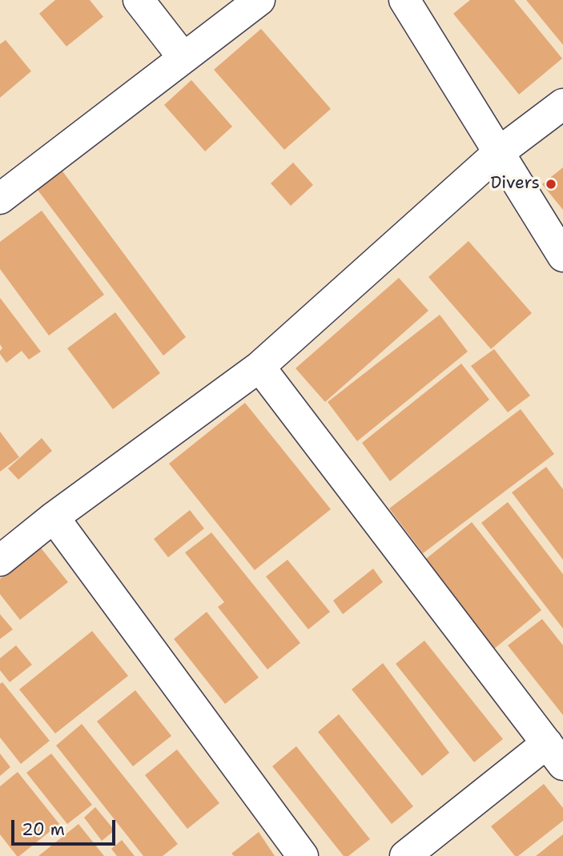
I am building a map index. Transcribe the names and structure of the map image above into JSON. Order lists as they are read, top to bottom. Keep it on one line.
{"places":["Divers"],"scale_bar":"20 m"}
